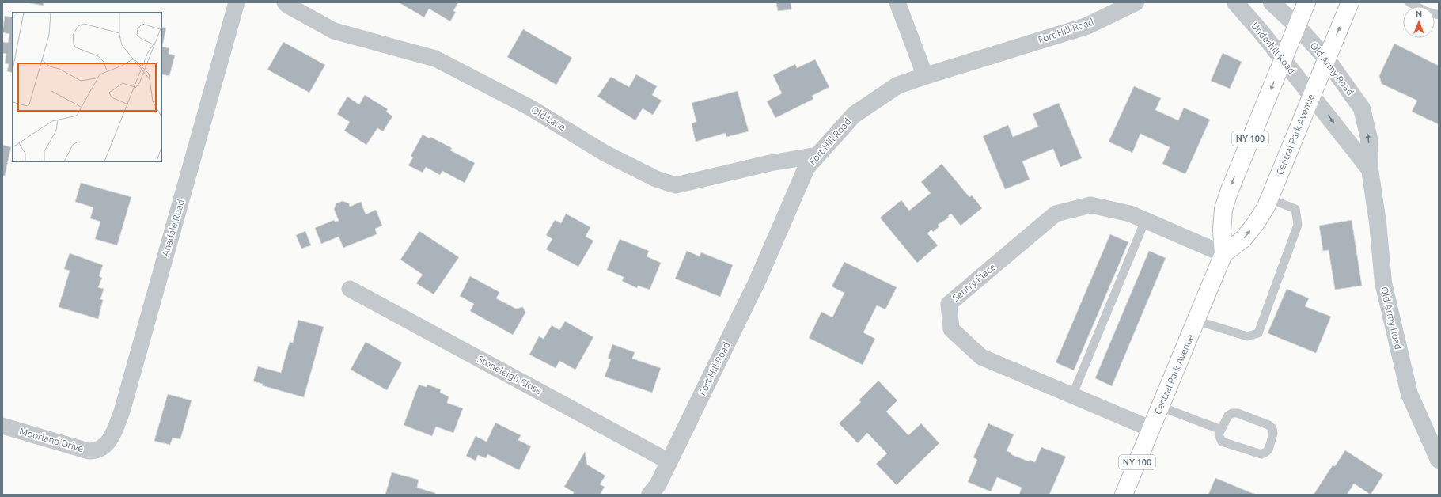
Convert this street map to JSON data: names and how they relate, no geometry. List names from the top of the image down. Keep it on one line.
{"streets":{"main road":["Central Park Avenue","NY 100"],"street":["Fort Hill Road","Underhill Road","Old Army Road","Old Lane","Anadale Road","Sentry Place","Stoneleigh Close","Moorland Drive"]},"crossings":[["Fort Hill Road","Old Lane"],["Fort Hill Road","Stoneleigh Close"],["Underhill Road","Central Park Avenue"],["Old Army Road","Central Park Avenue"],["Central Park Avenue","Sentry Place"],["Anadale Road","Moorland Drive"]],"north":"top"}
